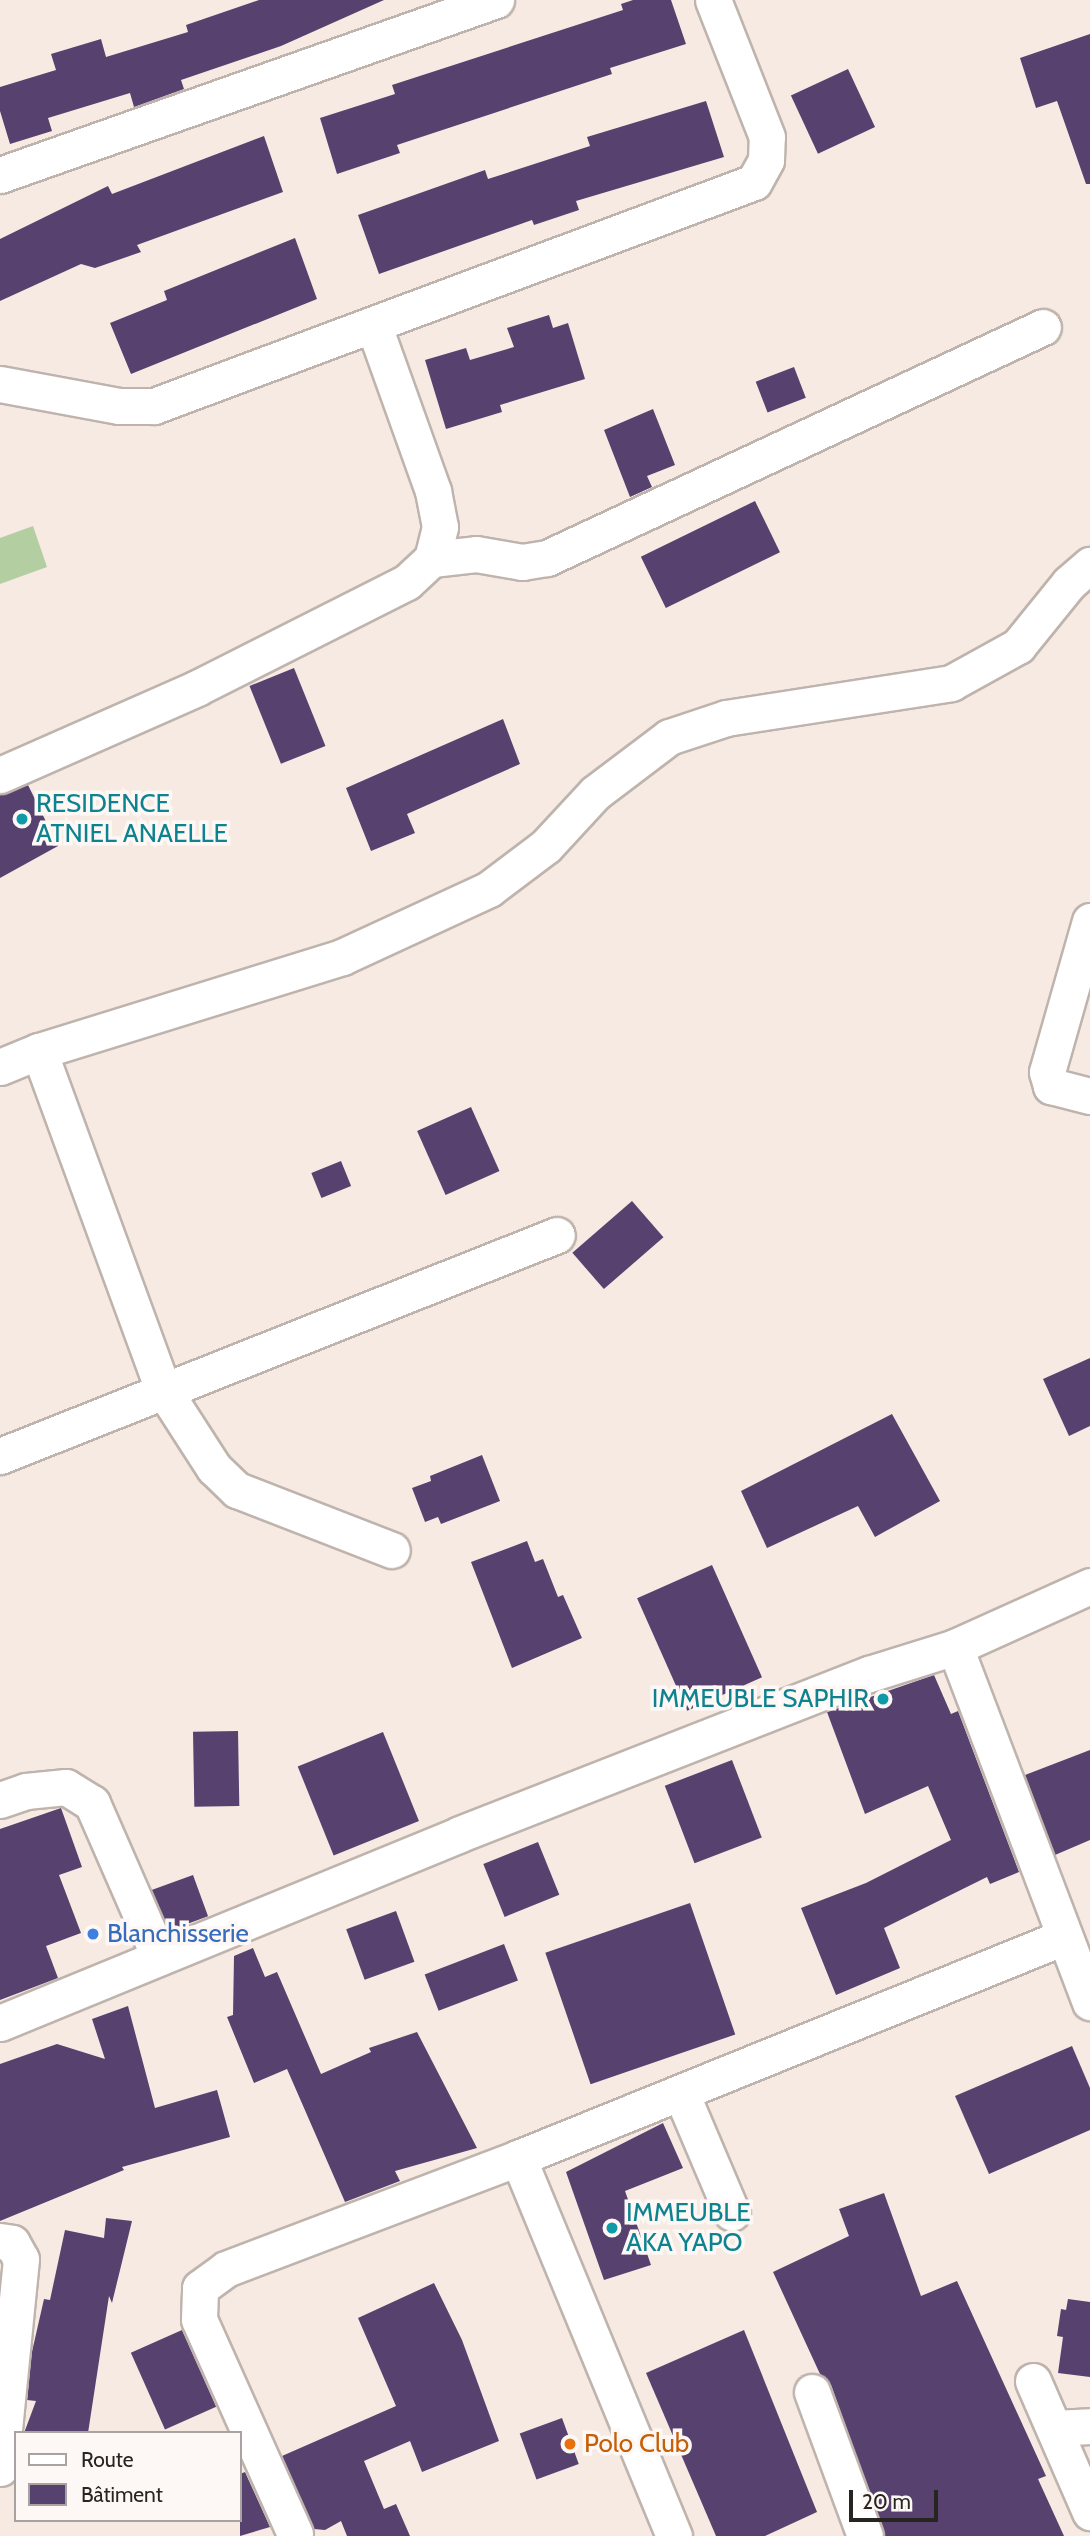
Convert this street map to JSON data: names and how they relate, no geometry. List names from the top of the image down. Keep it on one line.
{"places":["RESIDENCE ATNIEL ANAELLE","IMMEUBLE SAPHIR","Blanchisserie","IMMEUBLE AKA YAPO","Polo Club"],"legend":["Route","Bâtiment"],"scale_bar":"20 m"}
